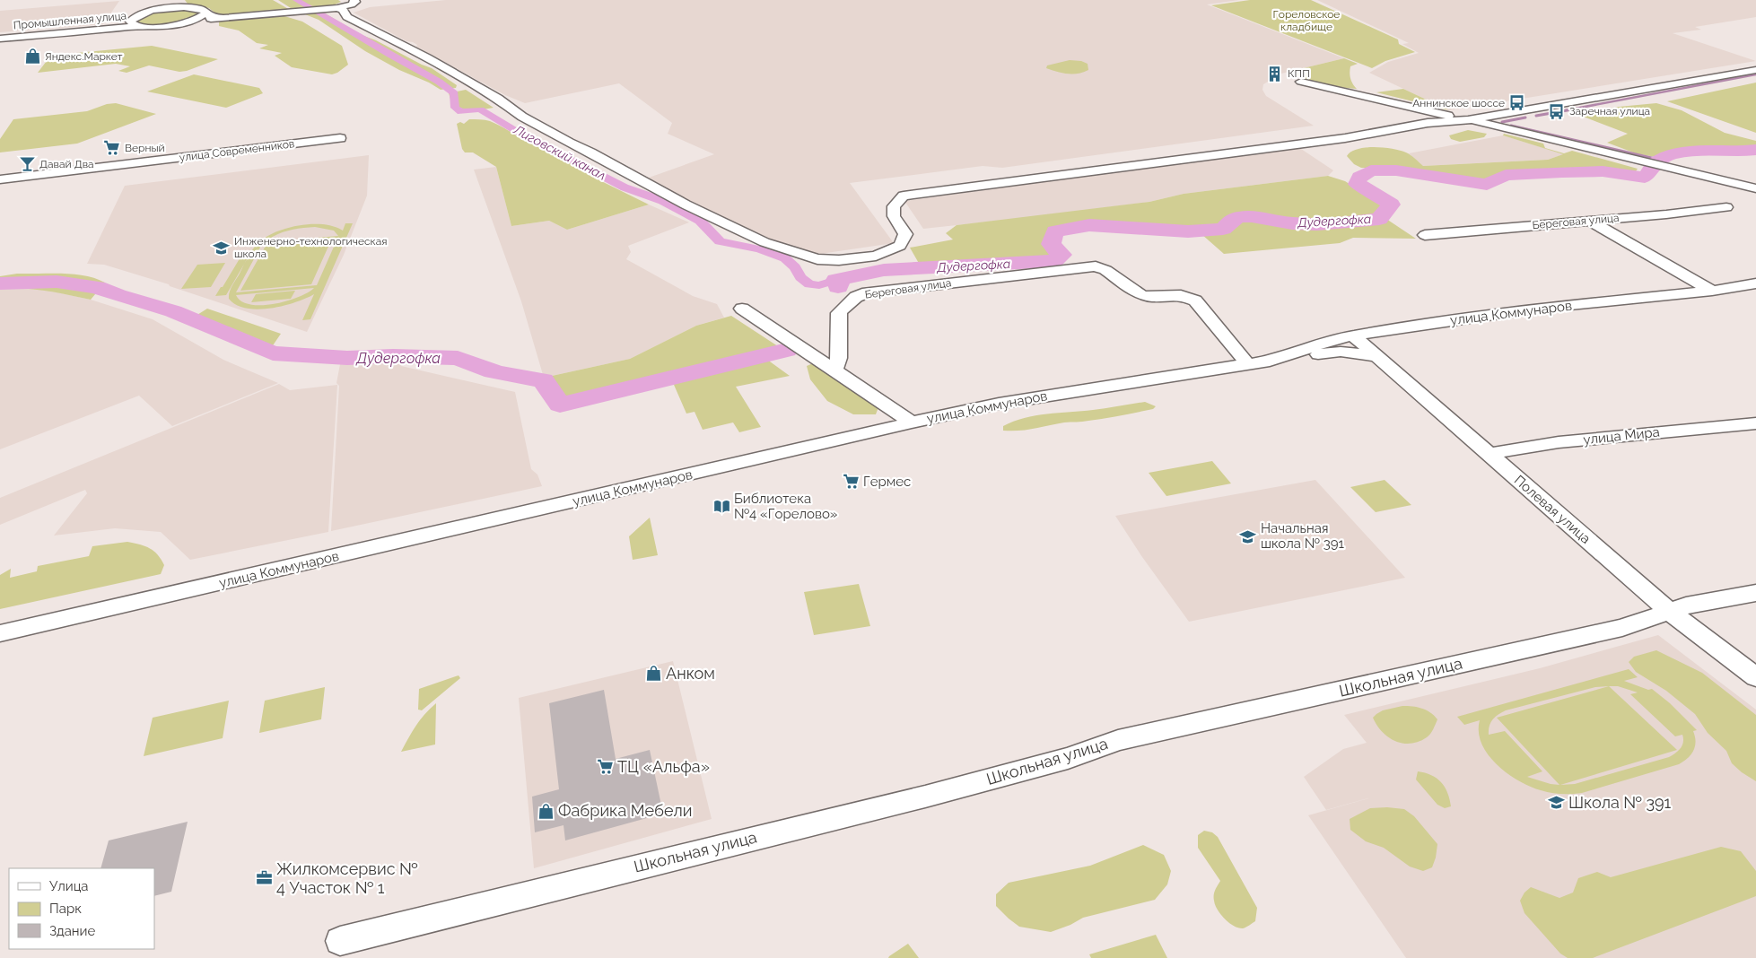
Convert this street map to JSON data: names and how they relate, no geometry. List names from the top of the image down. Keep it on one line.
{"streets":{"street":["Промышленная улица","улица Современников","Береговая улица","улица Коммунаров","улица Мира","Полевая улица","Школьная улица"]},"crossings":[["Береговая улица","улица Коммунаров"],["улица Коммунаров","Полевая улица"],["улица Мира","Полевая улица"],["Полевая улица","Школьная улица"]],"water":["Лиговский канал","Дудергофка"],"parks":["Гореловское кладбище"],"places":{"shop":["Яндекс.Маркет","Анком","Фабрика Мебели"],"building":["КПП"],"bus stop":["Аннинское шоссе","Заречная улица"],"supermarket":["Верный","Гермес","ТЦ «Альфа»"],"bar":["Давай Два"],"school or university":["Инженерно-технологическая школа","Начальная школа № 391","Школа № 391"],"library":["Библиотека №4 «Горелово»"],"office":["Жилкомсервис № 4 Участок № 1"]},"legend":["Улица","Парк","Здание"]}
